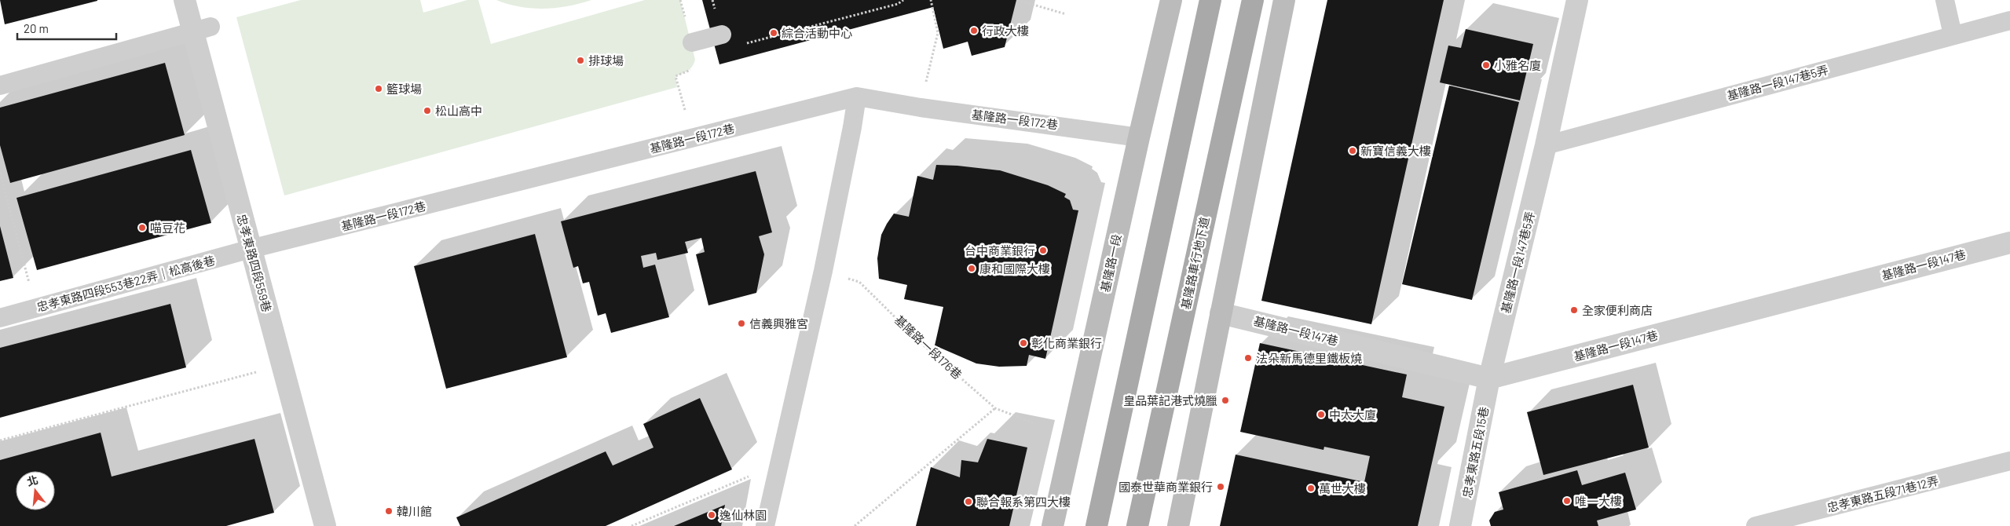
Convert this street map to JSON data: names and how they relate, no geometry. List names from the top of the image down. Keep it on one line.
{"streets":{"main road":["基隆路一段","基隆路車行地下道"],"street":["基隆路一段147巷5弄","忠孝東路四段559巷","基隆路一段147巷","忠孝東路五段15巷"],"lane":["基隆路一段172巷","忠孝東路四段553巷22弄｜松高後巷","忠孝東路五段71巷12弄"],"path":["基隆路一段176巷"]},"crossings":[["基隆路一段147巷5弄","基隆路一段147巷"],["基隆路一段147巷5弄","忠孝東路五段15巷"],["基隆路一段172巷","忠孝東路四段559巷"],["基隆路一段172巷","基隆路一段"],["基隆路一段172巷","忠孝東路四段553巷22弄｜松高後巷"],["忠孝東路四段559巷","忠孝東路四段553巷22弄｜松高後巷"],["基隆路一段147巷","忠孝東路五段15巷"]],"places":["行政大樓","綜合活動中心","排球場","小雅名廈","籃球場","松山高中","新寶信義大樓","喵豆花","台中商業銀行","康和國際大樓","全家便利商店","信義興雅宮","彰化商業銀行","法朵新馬德里鐵板燒","皇品葉記港式燒臘","中太大廈","國泰世華商業銀行","萬世大樓","唯一大樓","聯合報系第四大樓","韓川館","逸仙林園"],"scale_bar":"20 m","north":"top"}
